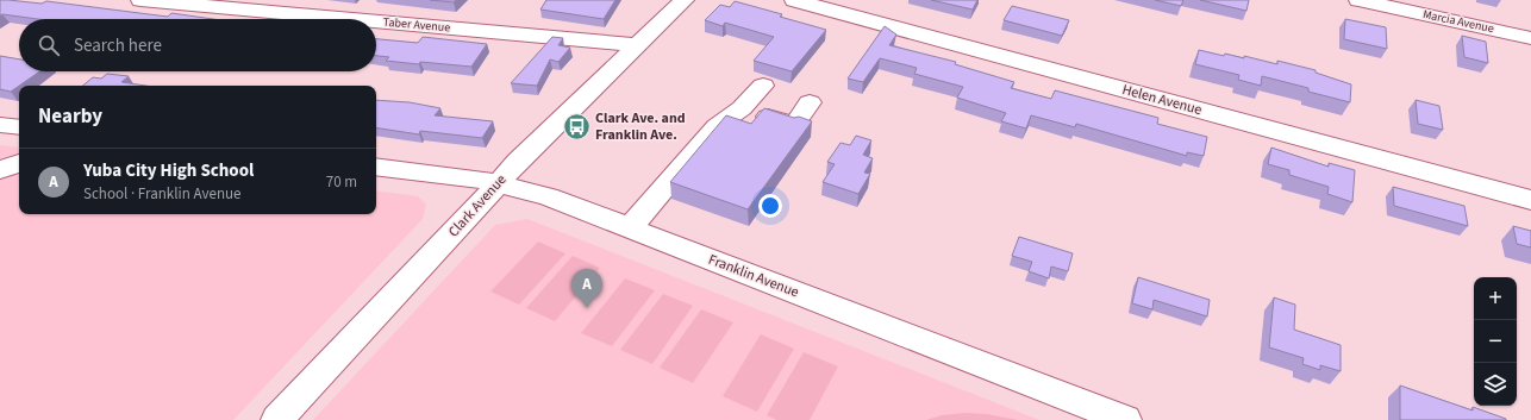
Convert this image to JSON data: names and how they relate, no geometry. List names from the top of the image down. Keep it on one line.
{"streets":{"street":["Marcia Avenue","Taber Avenue","Helen Avenue","Clark Avenue","Franklin Avenue"]},"crossings":[["Taber Avenue","Clark Avenue"],["Clark Avenue","Franklin Avenue"]],"places":{"bus stop":["Clark Ave. and Franklin Ave."]},"page":{"search":"Search here","heading":"Nearby","list":[{"mark":"A","name":"Yuba City High School","note":"School · Franklin Avenue","value":"70 m"}],"pins":"A","map_buttons":["+","−"]}}
